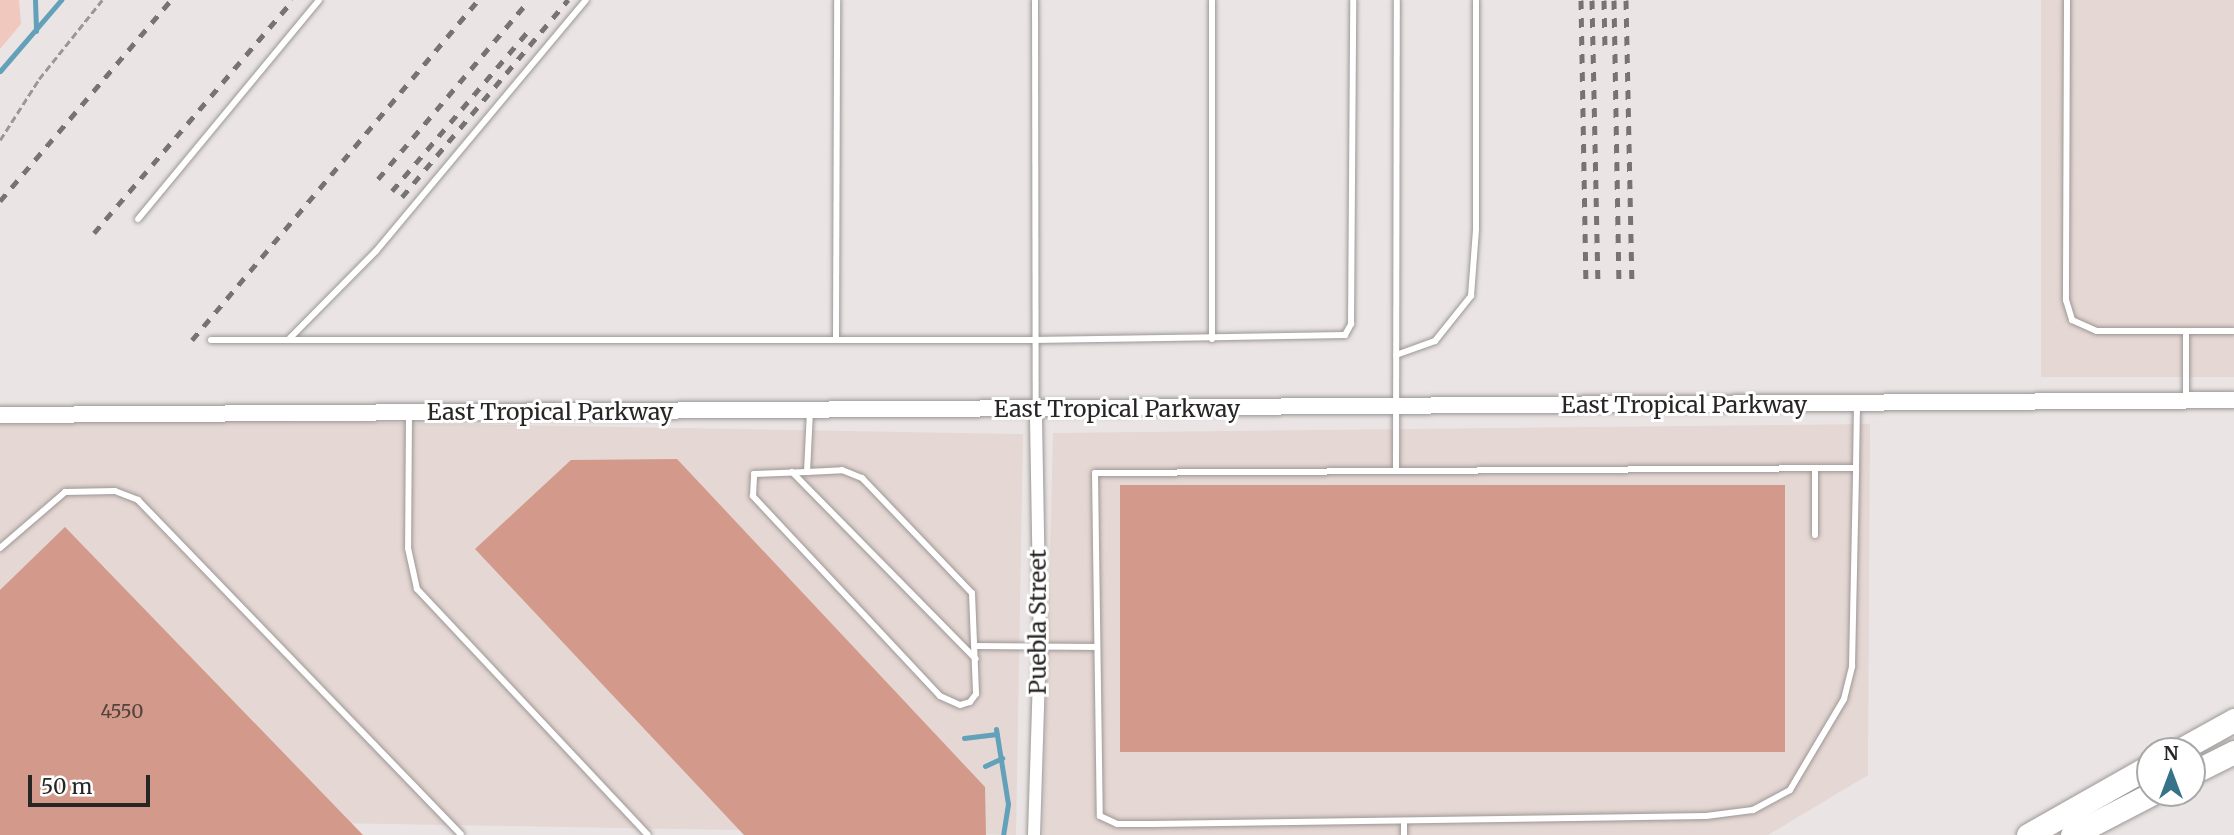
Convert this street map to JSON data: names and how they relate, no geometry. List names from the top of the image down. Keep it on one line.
{"streets":{"street":["East Tropical Parkway","Puebla Street"]},"crossings":[["East Tropical Parkway","Puebla Street"]],"house_numbers":["4550"],"scale_bar":"50 m","north":"top"}
